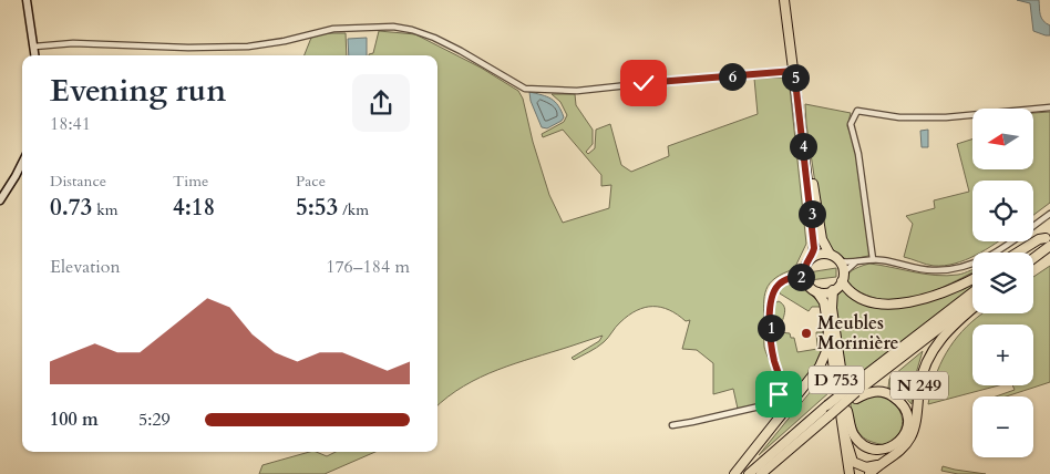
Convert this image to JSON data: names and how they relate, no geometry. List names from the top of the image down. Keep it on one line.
{"streets":{"main road":["D 753","N 249"]},"crossings":[["D 753","N 249"]],"places":["Meubles Morinière"],"north":"left","page":{"heading":["Evening run","18:41"],"pins":["6","5","4","3","2","1"],"map_buttons":["+","−"],"stats":[["Distance","0.73 km"],["Time","4:18"],["Pace","5:53 /km"]],"chart":["Elevation","176–184 m"],"list":[{"name":"100 m","note":"5:29"}]}}
